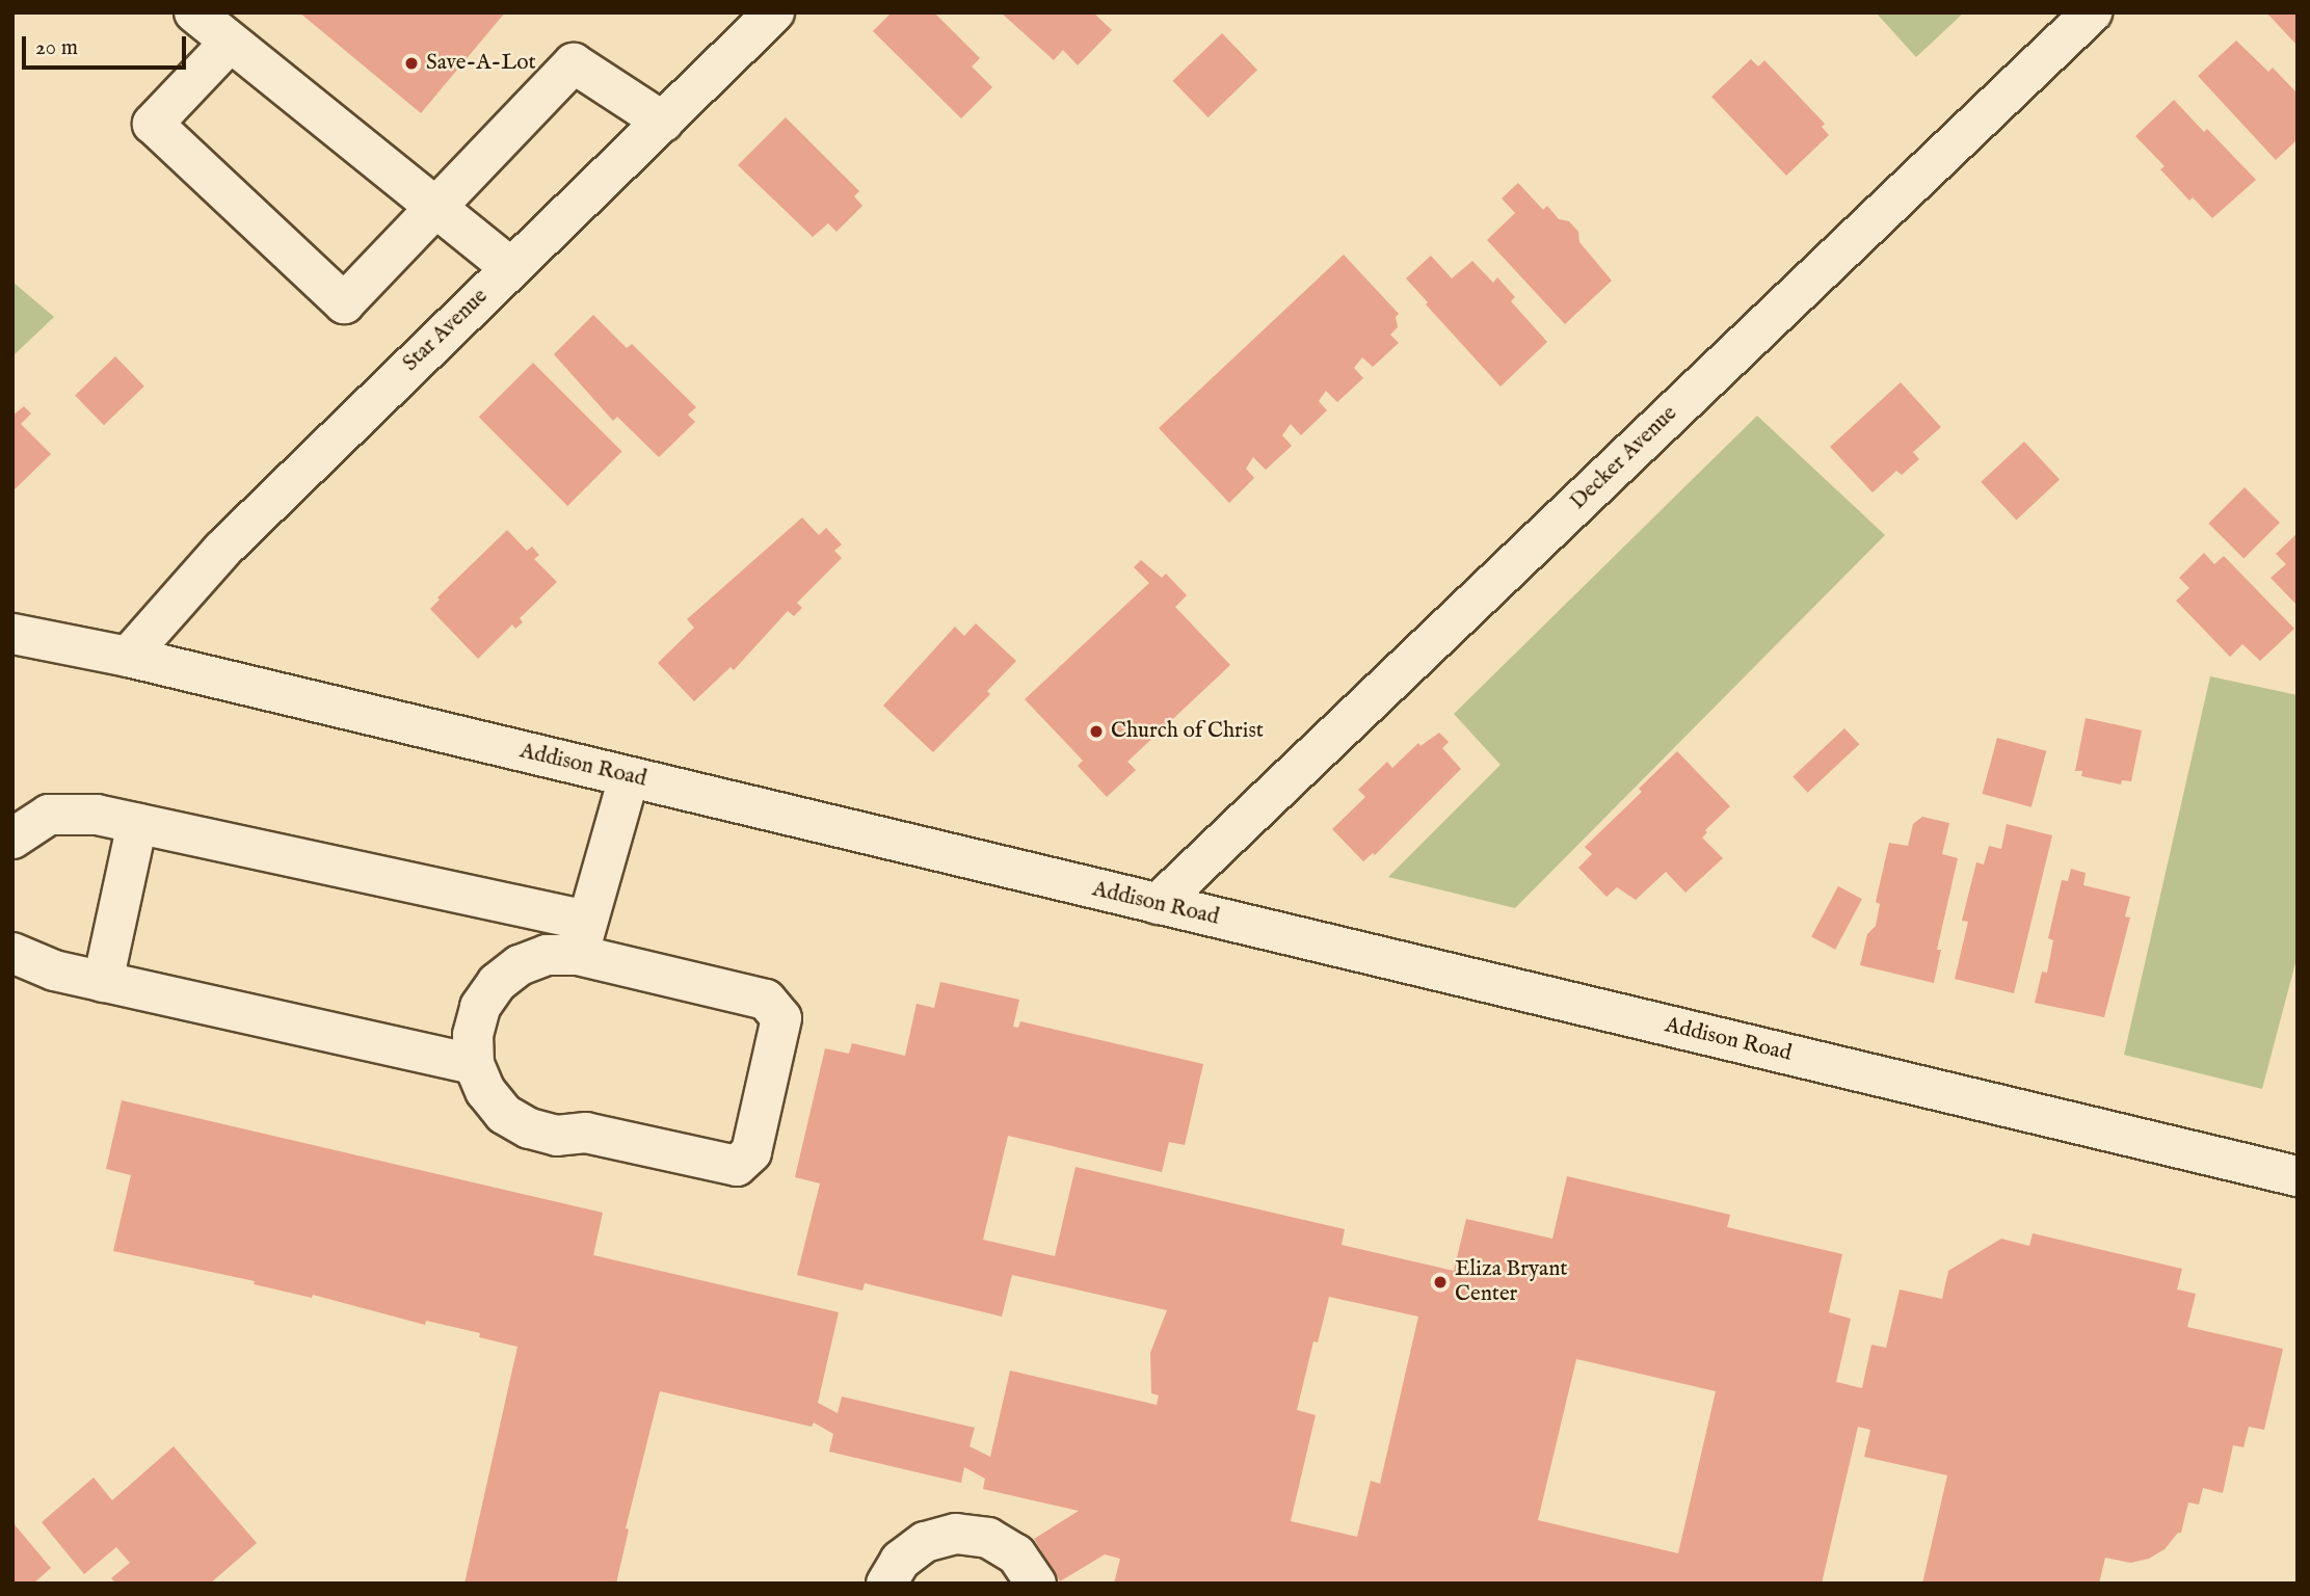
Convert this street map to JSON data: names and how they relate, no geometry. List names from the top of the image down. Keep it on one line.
{"streets":{"street":["Star Avenue","Decker Avenue","Addison Road"]},"crossings":[["Star Avenue","Addison Road"],["Decker Avenue","Addison Road"]],"places":["Save-A-Lot","Church of Christ","Eliza Bryant Center"],"scale_bar":"20 m"}
